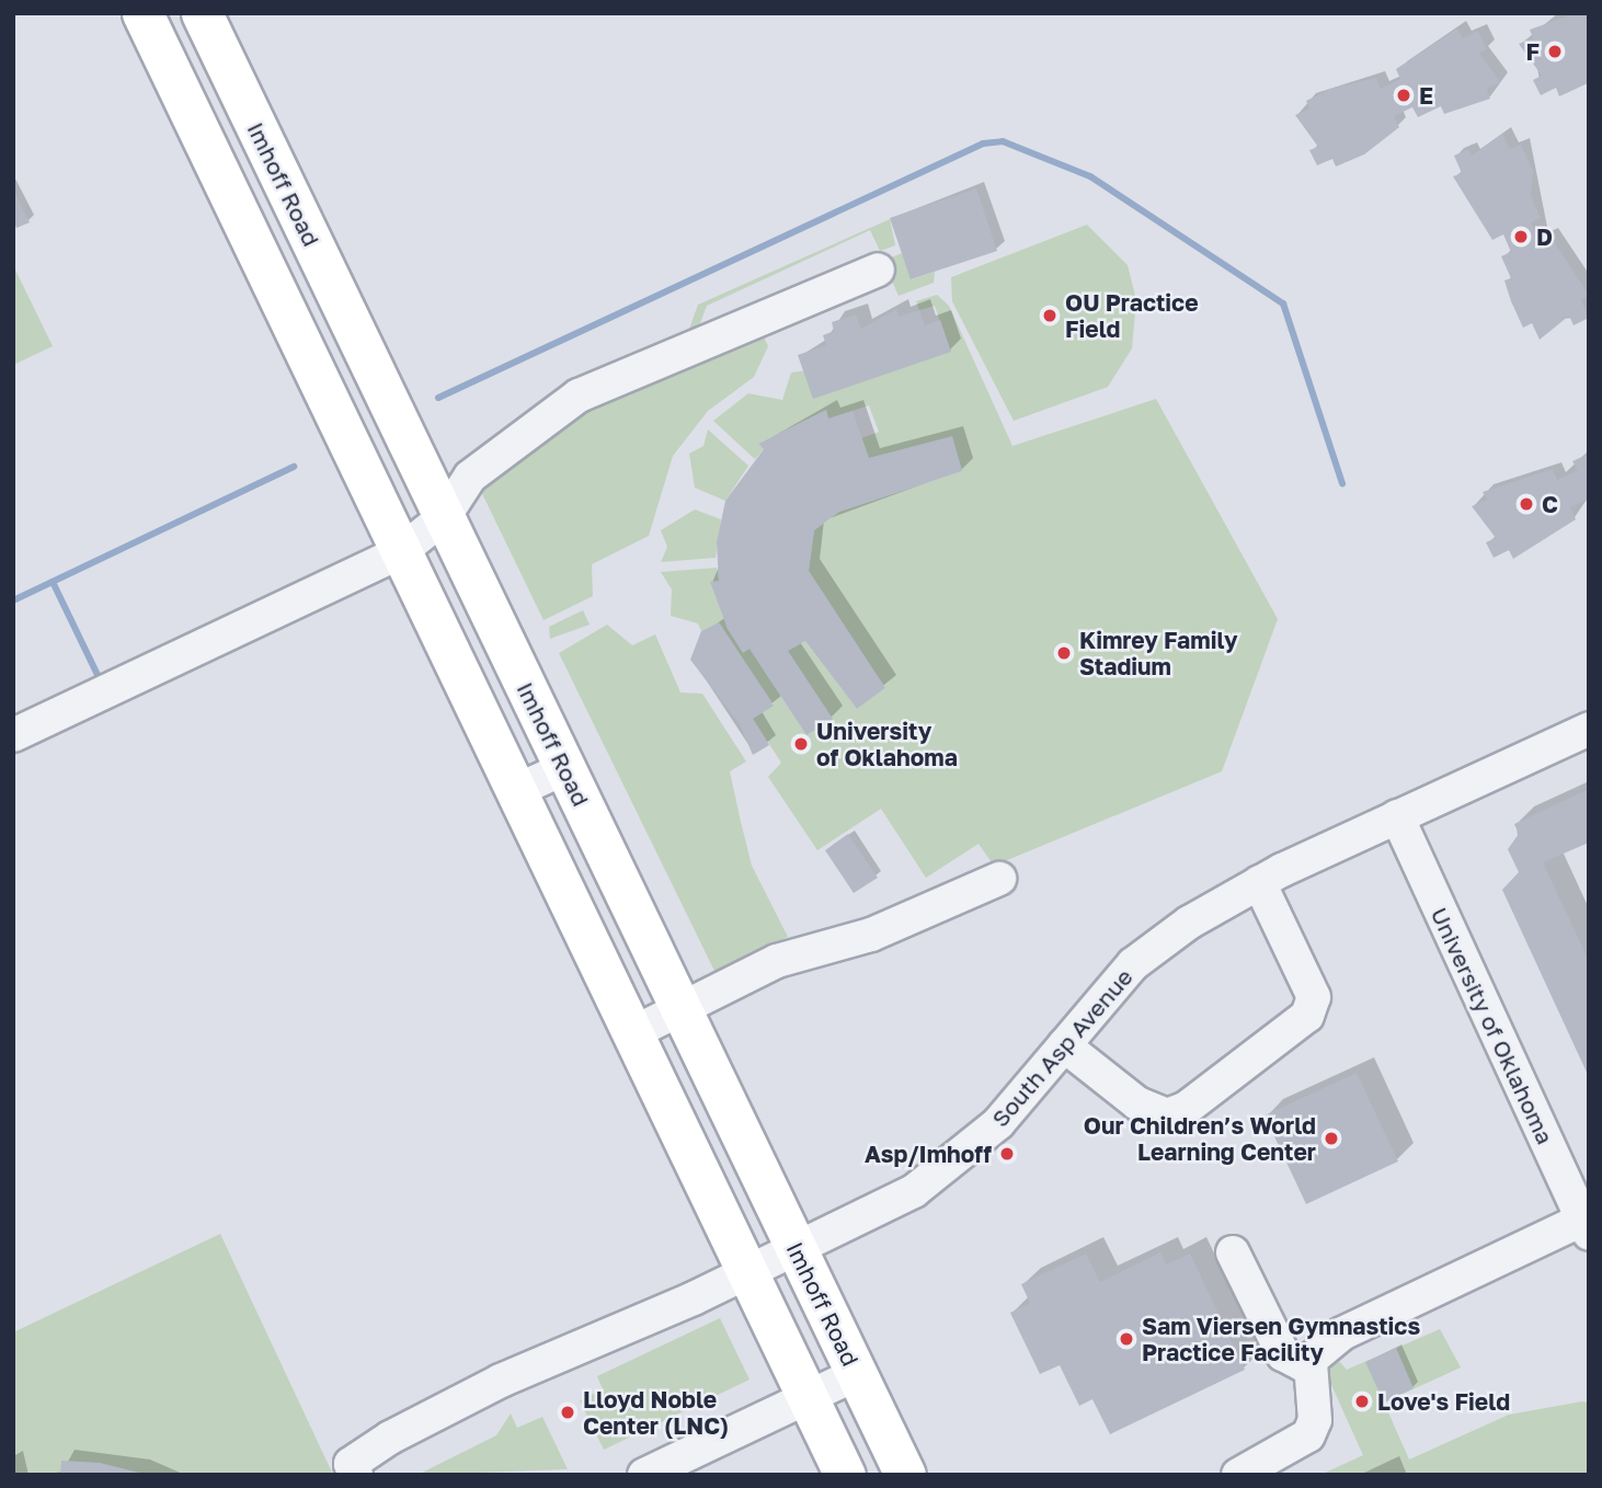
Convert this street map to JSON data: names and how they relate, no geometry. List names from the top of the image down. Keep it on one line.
{"streets":{"main road":["Imhoff Road"],"street":["University of Oklahoma","South Asp Avenue"]},"crossings":[["Imhoff Road","South Asp Avenue"],["University of Oklahoma","South Asp Avenue"]],"places":["F","E","D","OU Practice Field","C","Kimrey Family Stadium","University of Oklahoma","Our Children’s World Learning Center","Asp/Imhoff","Sam Viersen Gymnastics Practice Facility","Love's Field","Lloyd Noble Center (LNC)"]}
